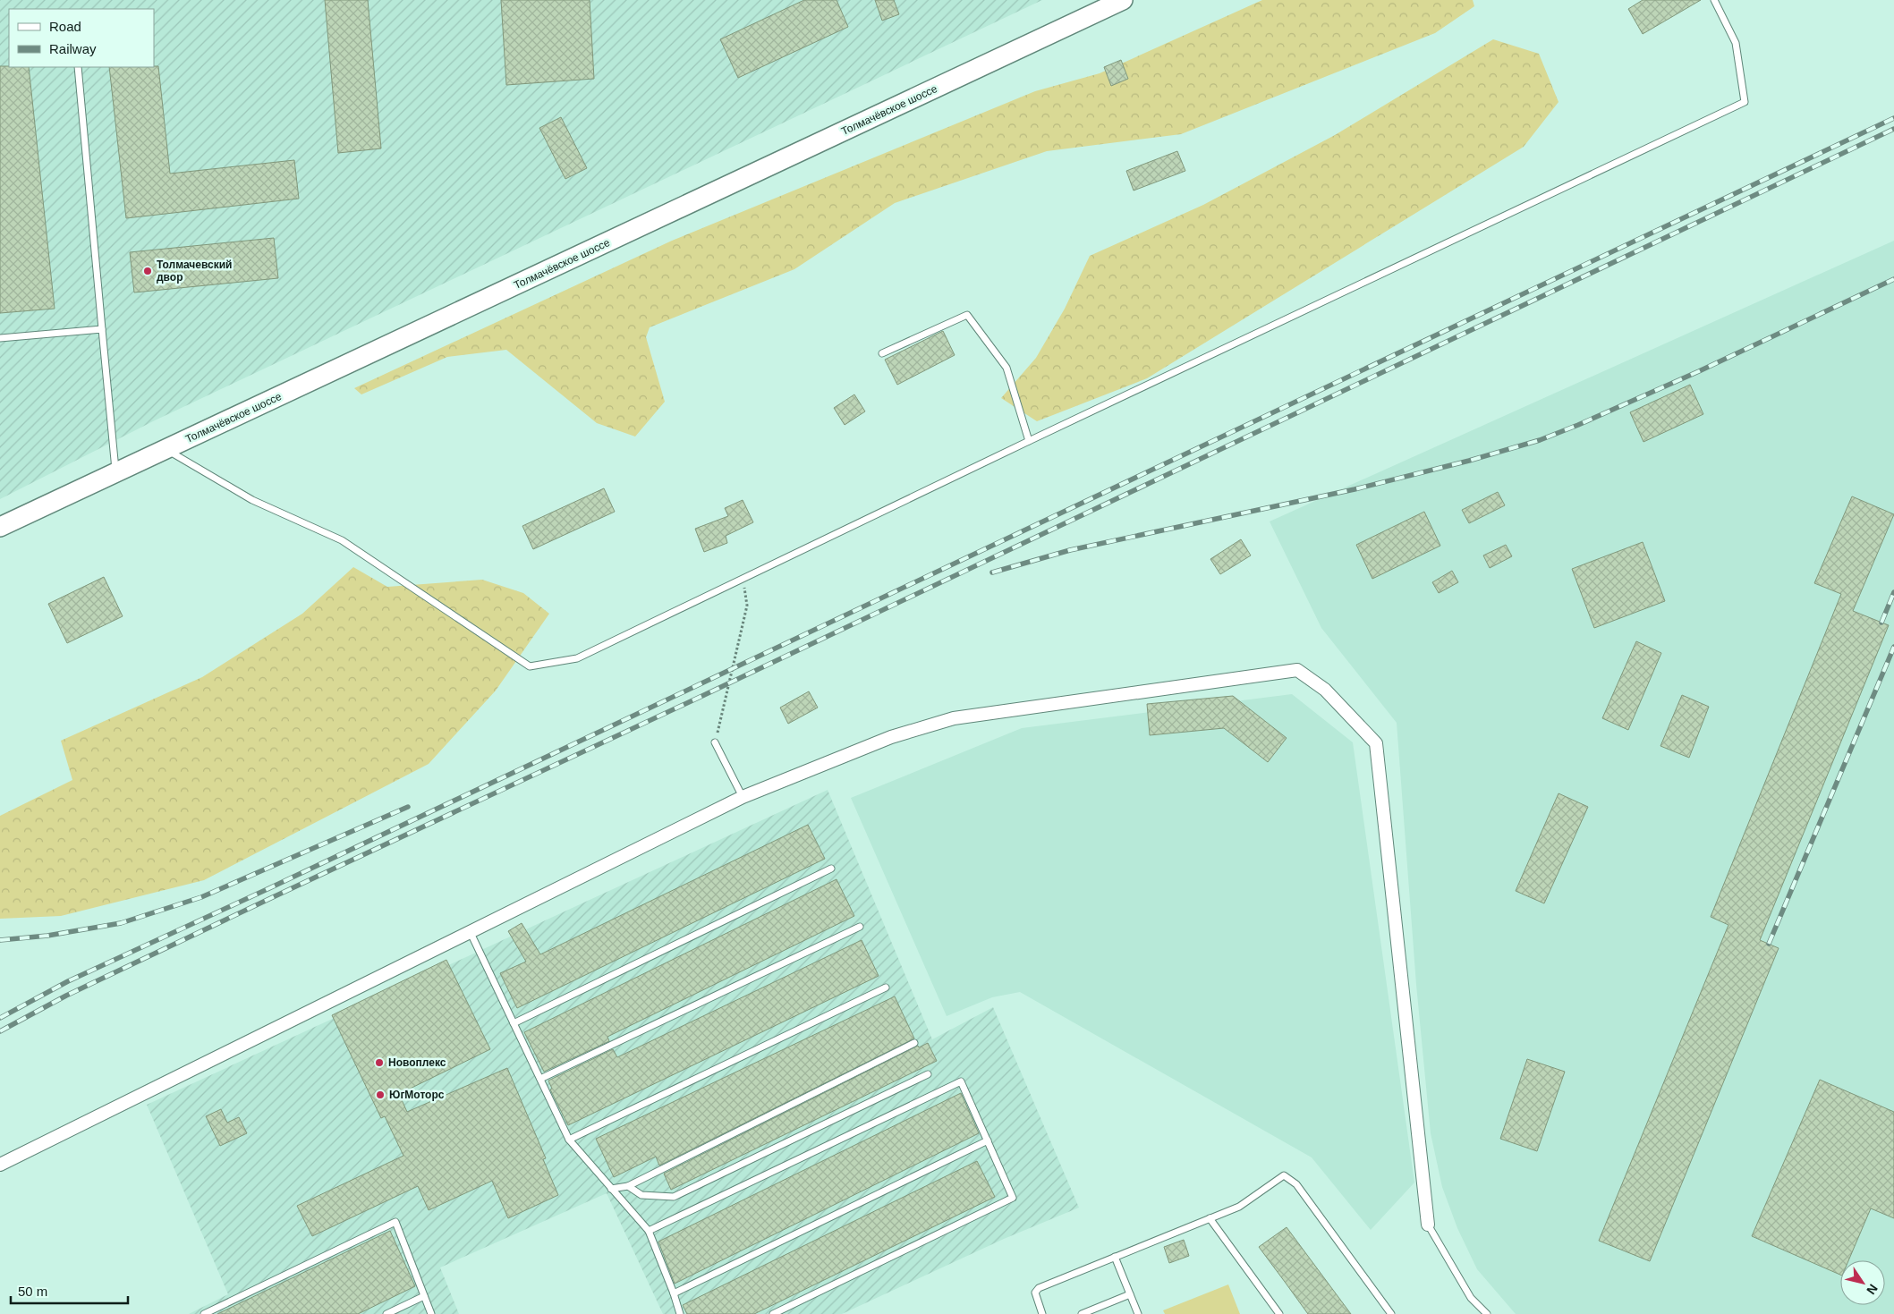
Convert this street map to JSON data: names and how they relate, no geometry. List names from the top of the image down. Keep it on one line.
{"streets":{"main road":["Толмачёвское шоссе"]},"places":["Толмачевский двор","Новоплекс","ЮгМоторс"],"legend":["Road","Railway"],"scale_bar":"50 m","north":"bottom right"}
